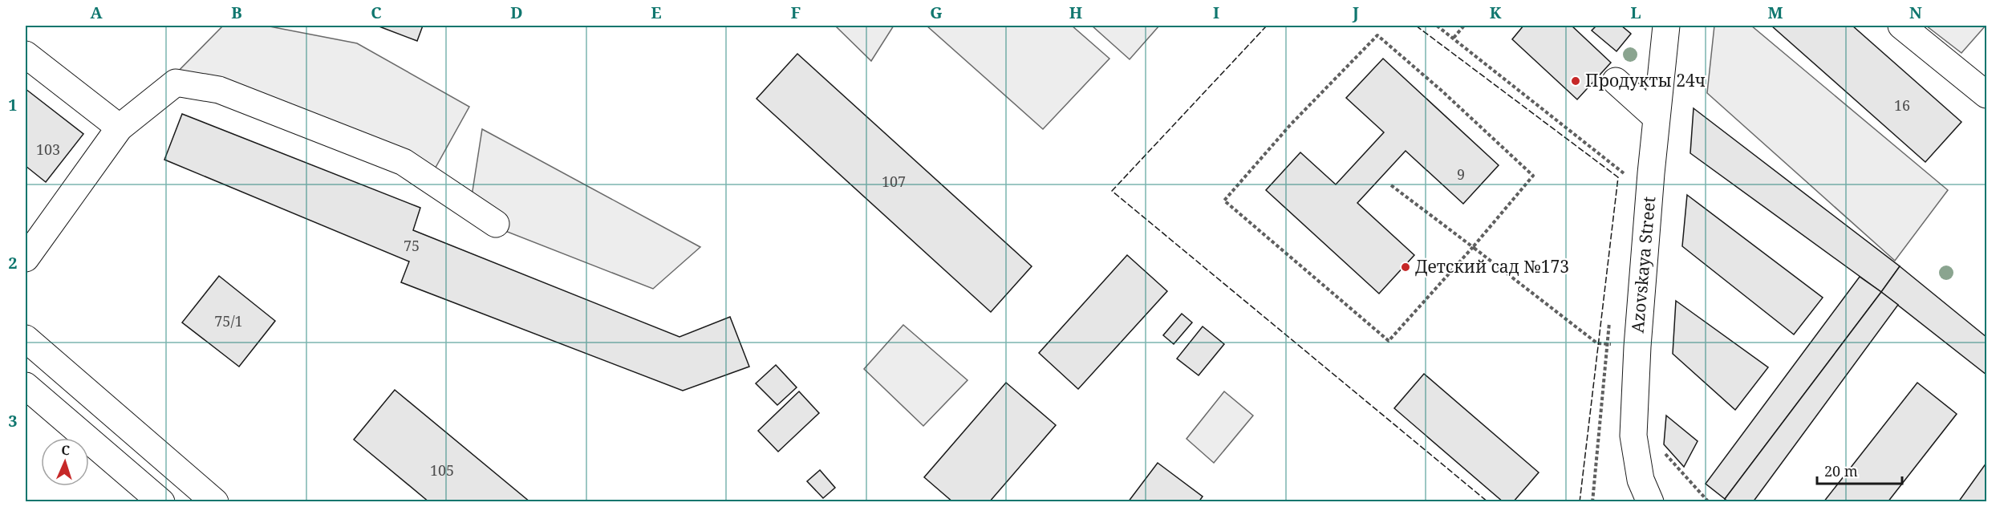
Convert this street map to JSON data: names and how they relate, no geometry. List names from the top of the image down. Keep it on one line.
{"streets":{"street":["Azovskaya Street"]},"places":["Продукты 24ч","Детский cад №173"],"house_numbers":["16","103","9","107","75","75/1","105"],"scale_bar":"20 m","north":"top","grid":{"columns":["A","B","C","D","E","F","G","H","I","J","K","L","M","N"],"rows":["1","2","3"]}}
